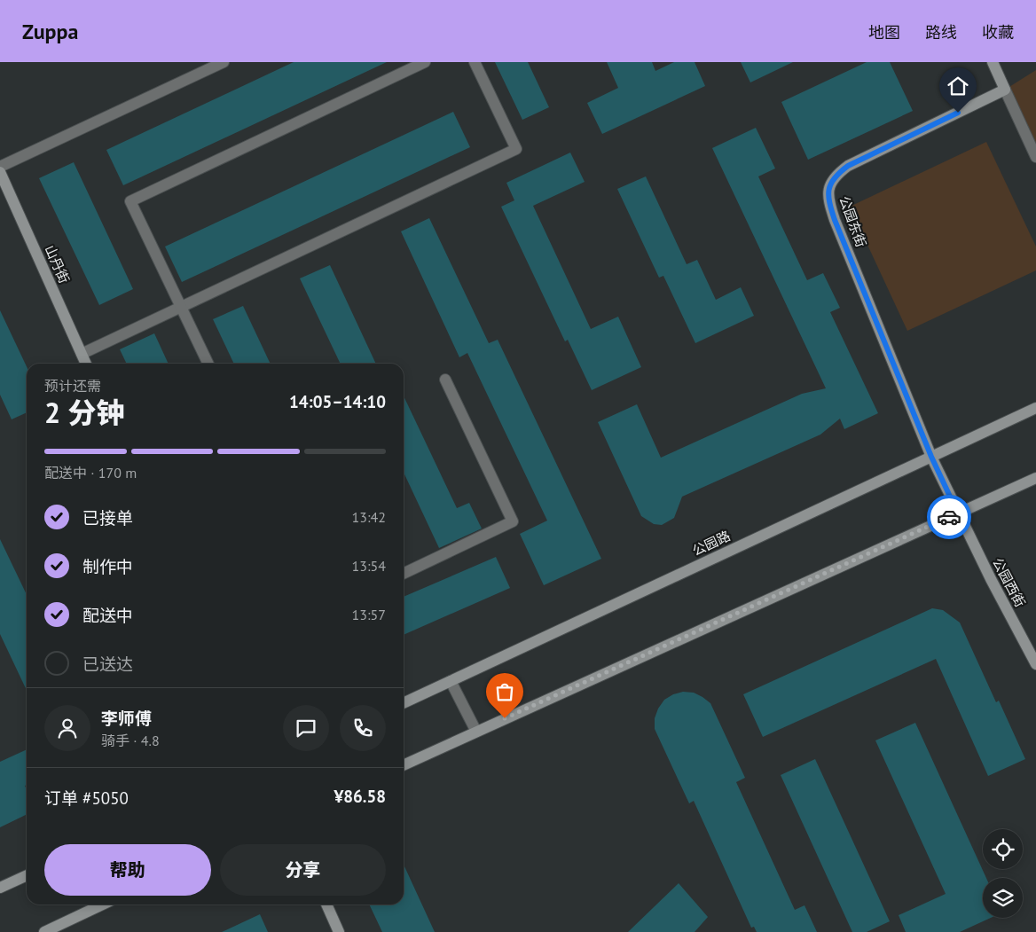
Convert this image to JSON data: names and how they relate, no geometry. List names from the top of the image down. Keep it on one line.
{"streets":{"street":["公园东街","山丹街","公园路","公园西街"]},"crossings":[["公园东街","公园路"],["公园东街","公园西街"]],"page":{"header":"Zuppa","nav":["地图","路线","收藏"],"heading":["2 分钟","预计还需","14:05–14:10"],"panel":["李师傅","骑手 · 4.8","订单 #5050","¥86.58"],"bar":"配送中 · 170 m","list":[["已接单","13:42"],["制作中","13:54"],["配送中","13:57"],"已送达"],"buttons":["帮助","分享"]}}
